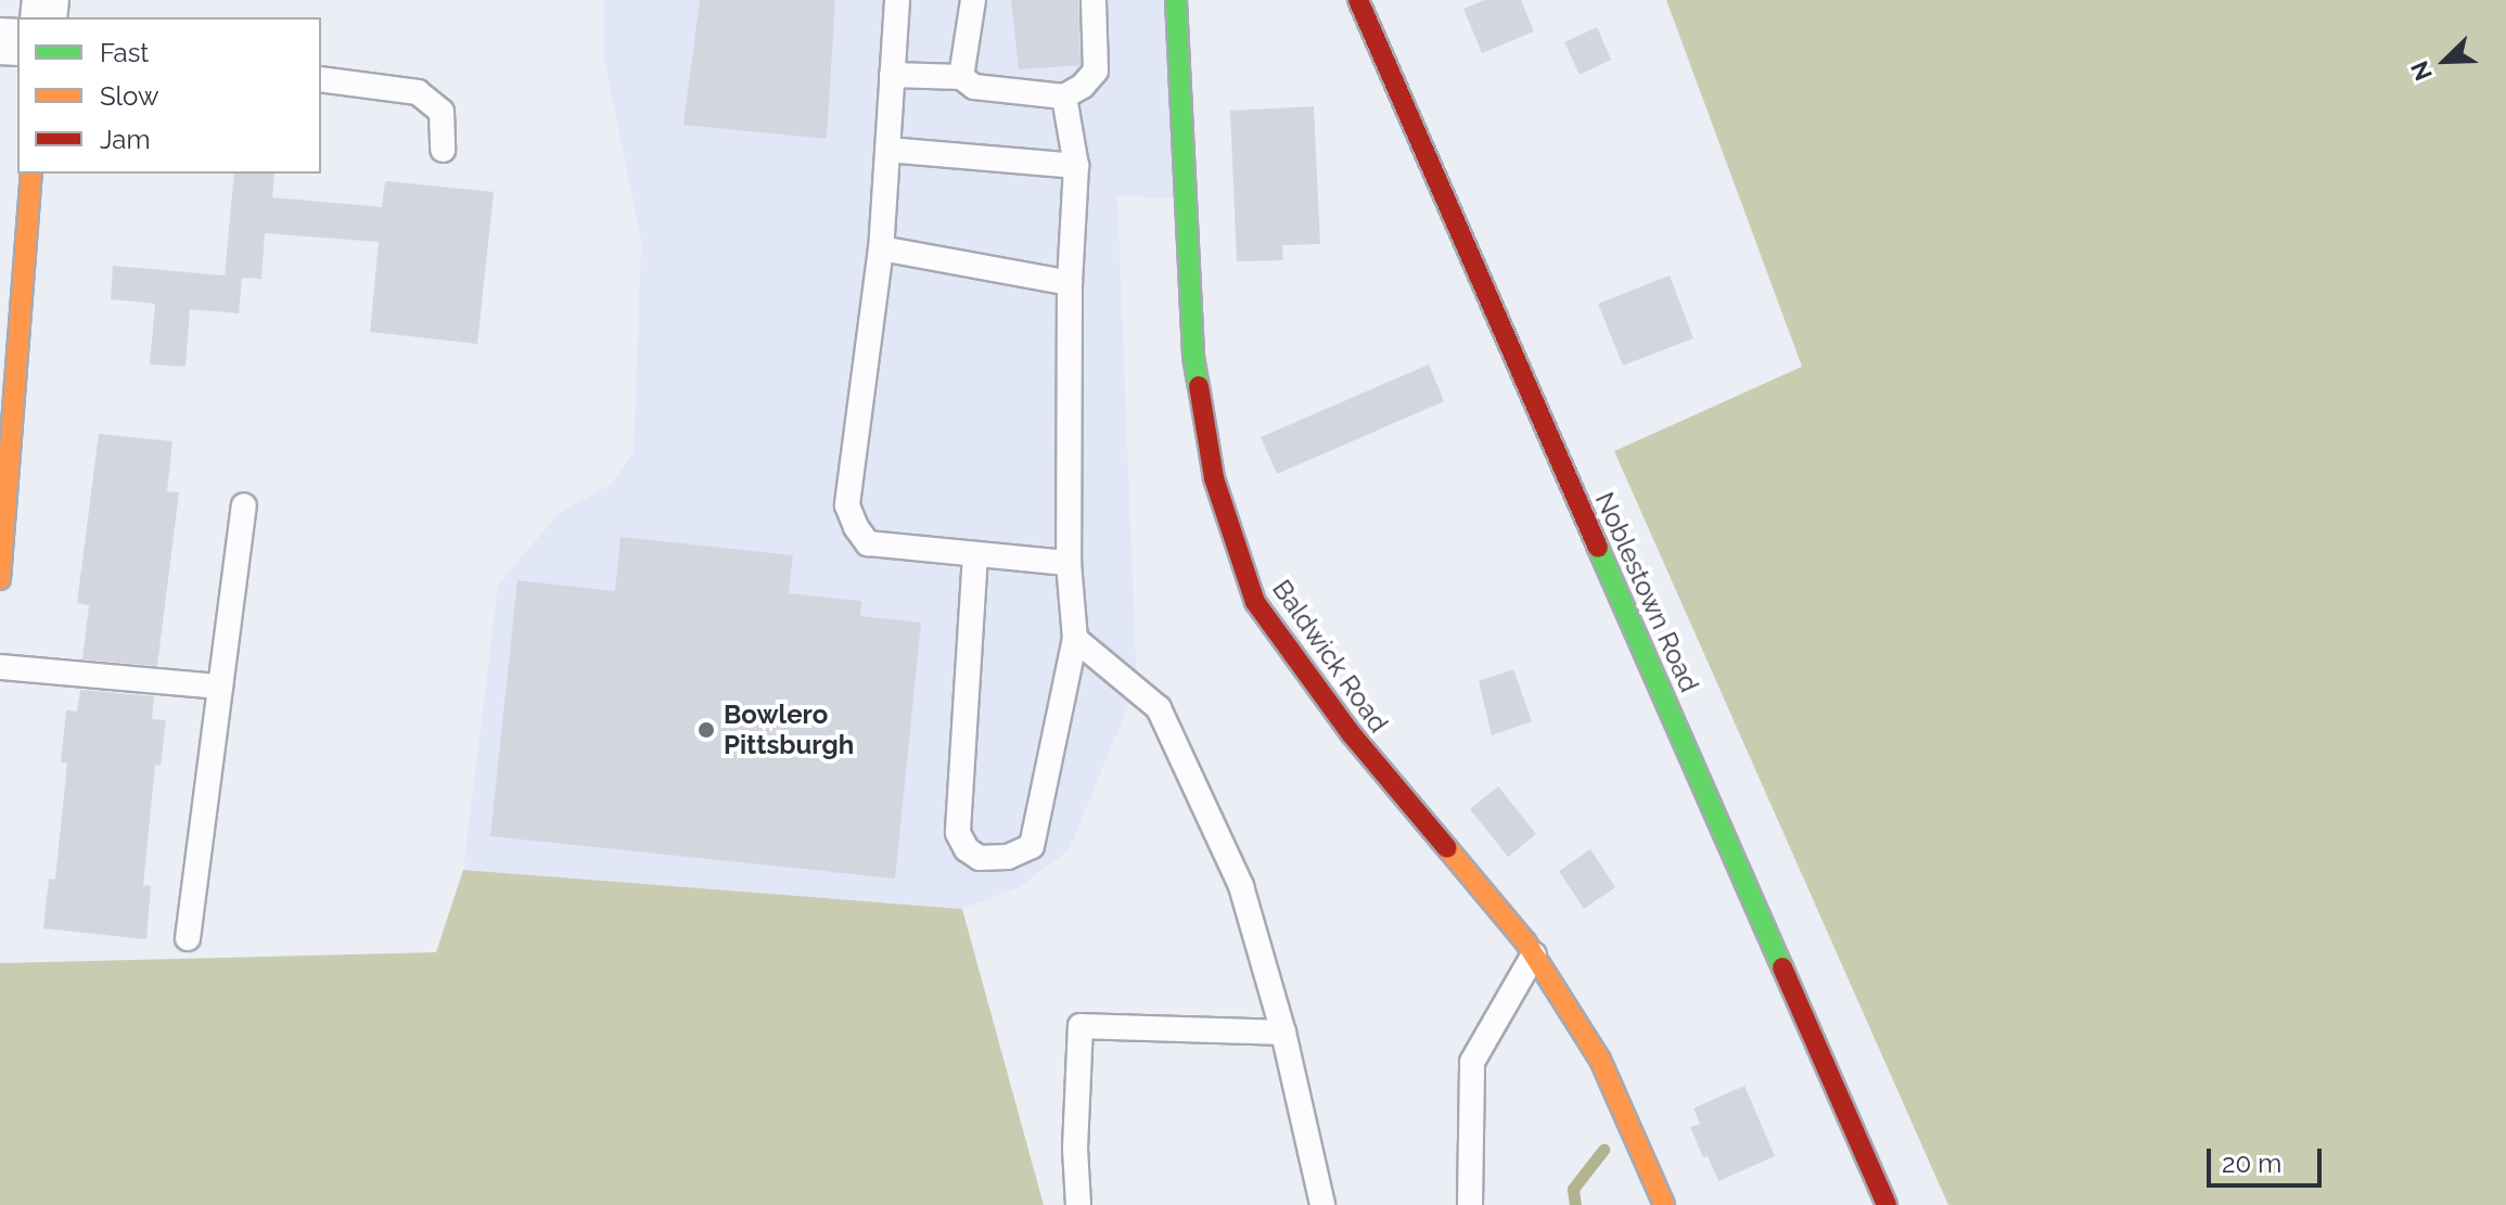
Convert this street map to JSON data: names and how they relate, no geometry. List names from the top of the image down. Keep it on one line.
{"streets":{"main road":["Noblestown Road","Baldwick Road"]},"places":["Bowlero Pittsburgh"],"legend":["Fast","Slow","Jam"],"scale_bar":"20 m","north":"bottom left"}
